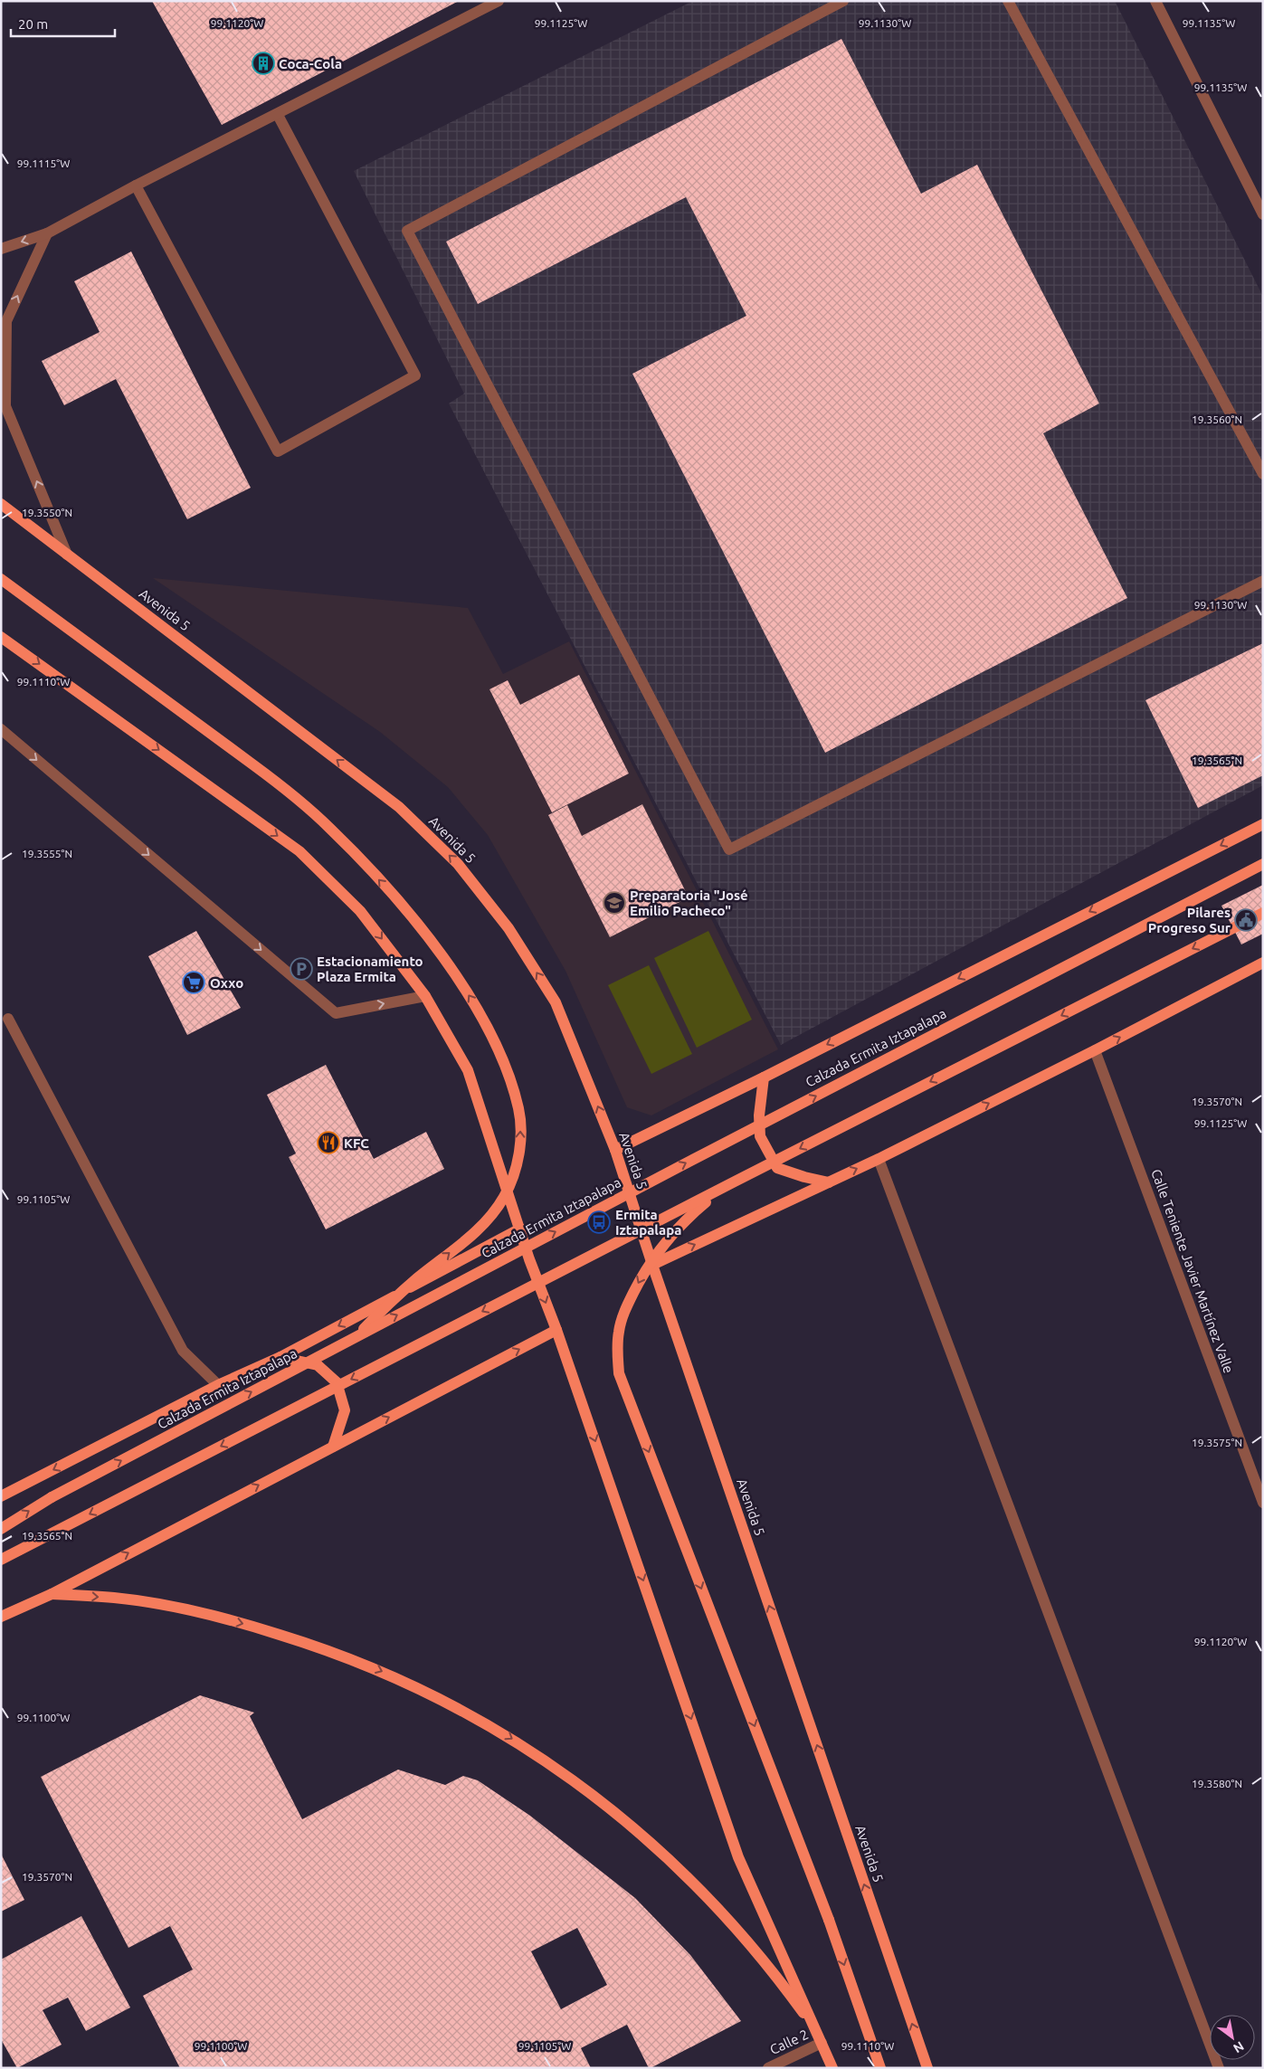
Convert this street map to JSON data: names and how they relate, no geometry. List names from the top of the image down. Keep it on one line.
{"streets":{"main road":["Avenida 5","Calzada Ermita Iztapalapa"],"street":["Calle Teniente Javier Martínez Valle","Calle 2"]},"crossings":[["Avenida 5","Calzada Ermita Iztapalapa"]],"one_way":["Avenida 5"],"places":{"building":["Coca-Cola"],"school or university":["Preparatoria \"José Emilio Pacheco\""],"public building":["Pilares Progreso Sur"],"parking":["Estacionamiento Plaza Ermita"],"supermarket":["Oxxo"],"restaurant":["KFC"],"bus stop":["Ermita Iztapalapa"]},"scale_bar":"20 m","north":"bottom right","coordinates":["99.1135°W","99.1120°W","99.1125°W","99.1130°W","99.1115°W","19.3560°N","19.3550°N","99.1110°W","19.3565°N","19.3555°N","19.3570°N","99.1105°W","19.3575°N","99.1100°W","19.3580°N"]}
